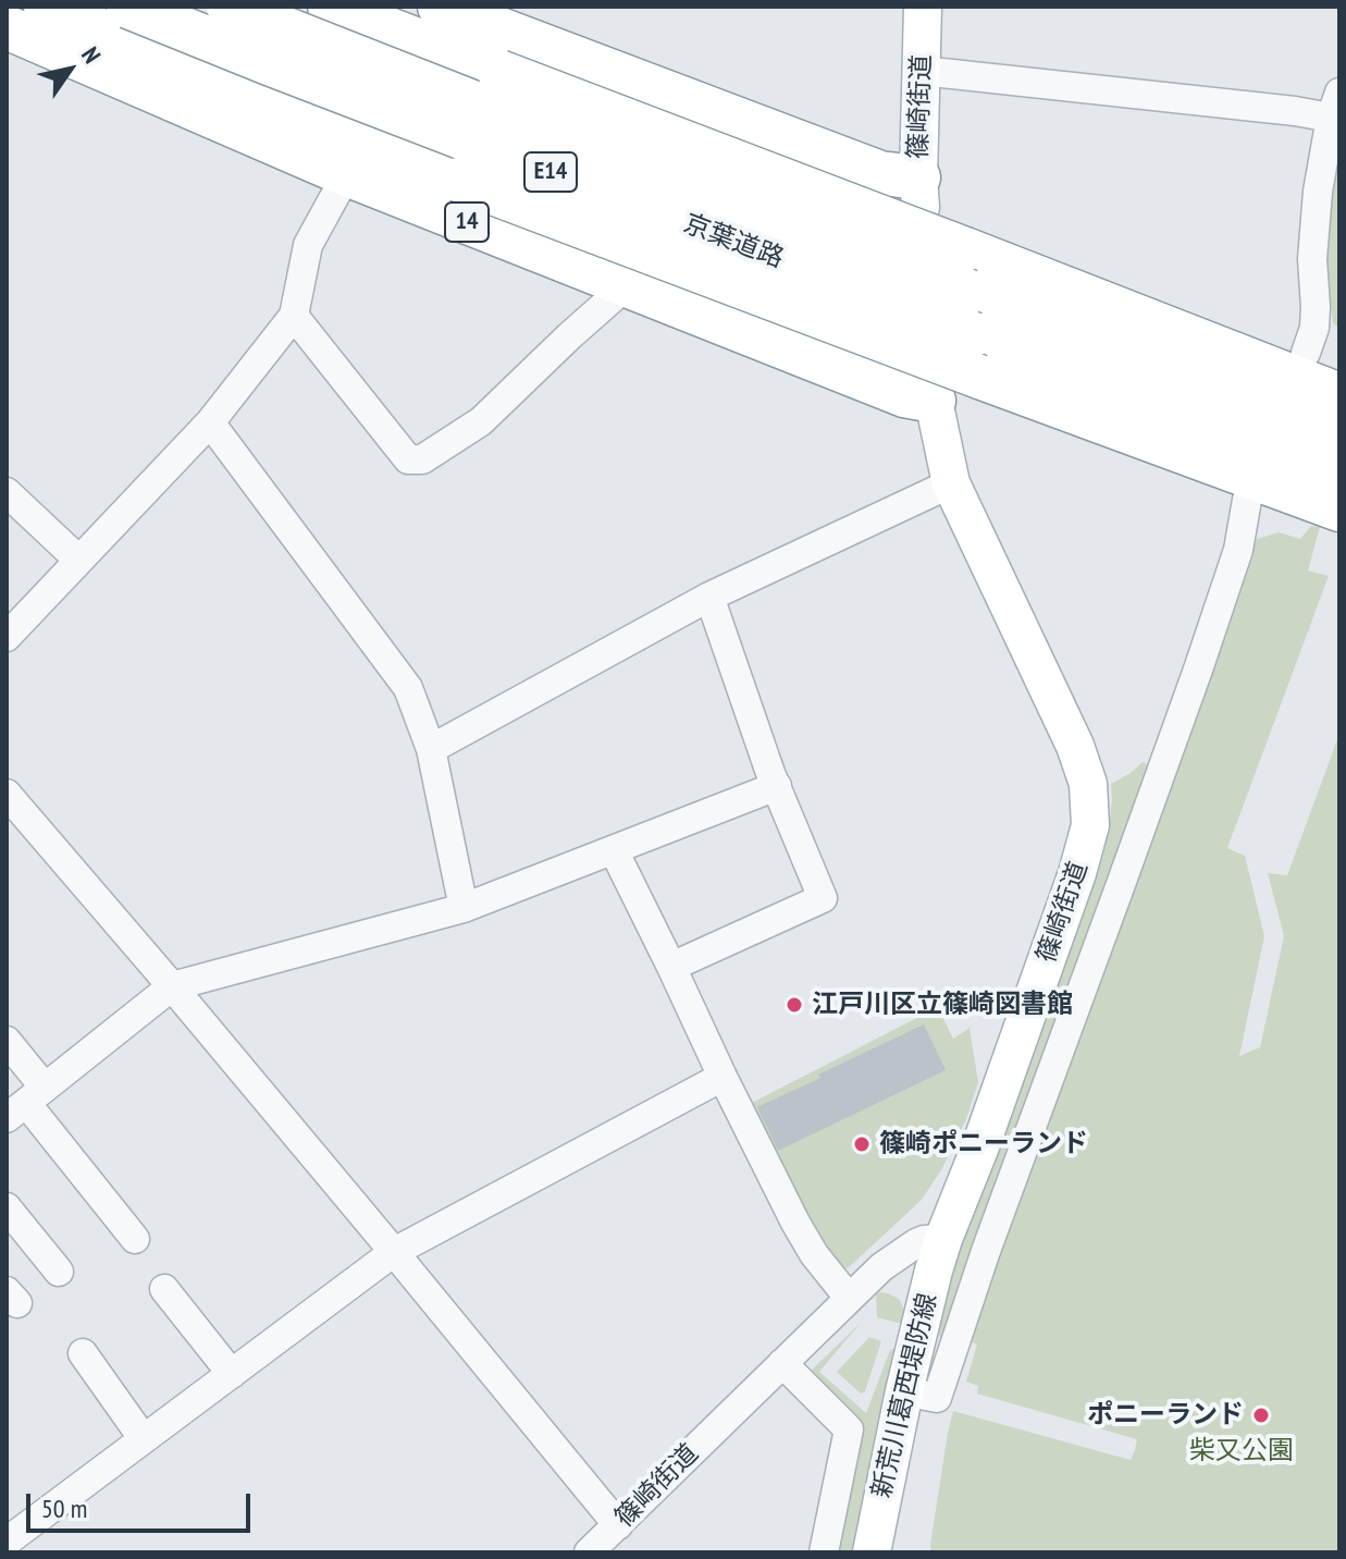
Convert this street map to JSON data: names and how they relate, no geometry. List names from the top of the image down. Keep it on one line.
{"streets":{"highway":["E14","14","京葉道路"],"main road":["篠崎街道","新荒川葛西堤防線"]},"crossings":[["篠崎街道","14"],["篠崎街道","新荒川葛西堤防線"],["E14","京葉道路"]],"parks":["柴又公園"],"places":["江戸川区立篠崎図書館","篠崎ポニーランド","ポニーランド"],"scale_bar":"50 m","north":"top right"}
